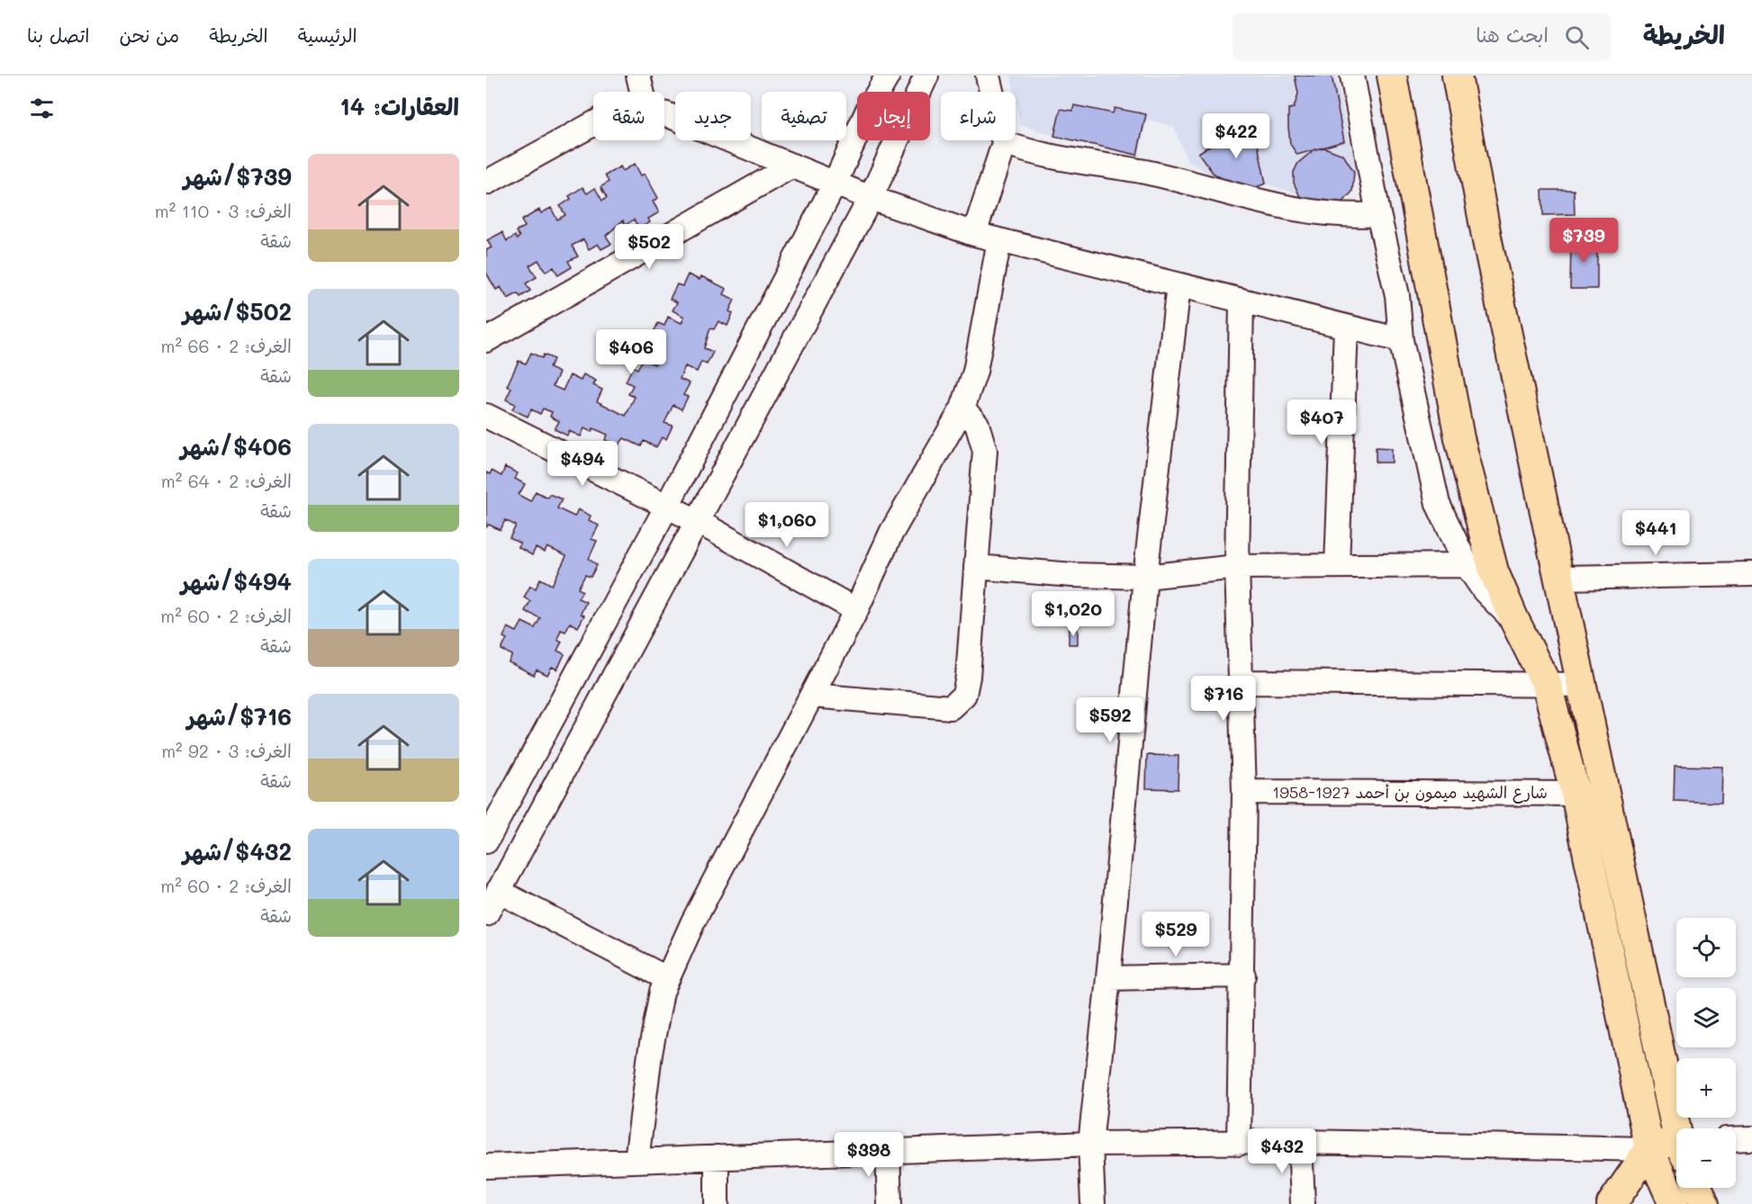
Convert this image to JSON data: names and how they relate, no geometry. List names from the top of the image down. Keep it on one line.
{"streets":{"street":["شارع الشهيد ميمون بن أحمد 1927-1958"]},"page":{"header":"الخريطة","search":"ابحث هنا","nav":["الرئيسية","الخريطة","من نحن","اتصل بنا"],"heading":"العقارات: 14","chip":["شراء","إيجار","تصفية","جديد","شقة"],"price":["$422","$739","$502","$406","$407","$494","$1,060","$441","$1,020","$716","$592","$529","$432","$398"],"list":[{"name":"$739/شهر","note":"الغرف: 3 · 110 m² · شقة"},{"name":"$502/شهر","note":"الغرف: 2 · 66 m² · شقة"},{"name":"$406/شهر","note":"الغرف: 2 · 64 m² · شقة"},{"name":"$494/شهر","note":"الغرف: 2 · 60 m² · شقة"},{"name":"$716/شهر","note":"الغرف: 3 · 92 m² · شقة"},{"name":"$432/شهر","note":"الغرف: 2 · 60 m² · شقة"}],"map_buttons":["+","−"]}}
